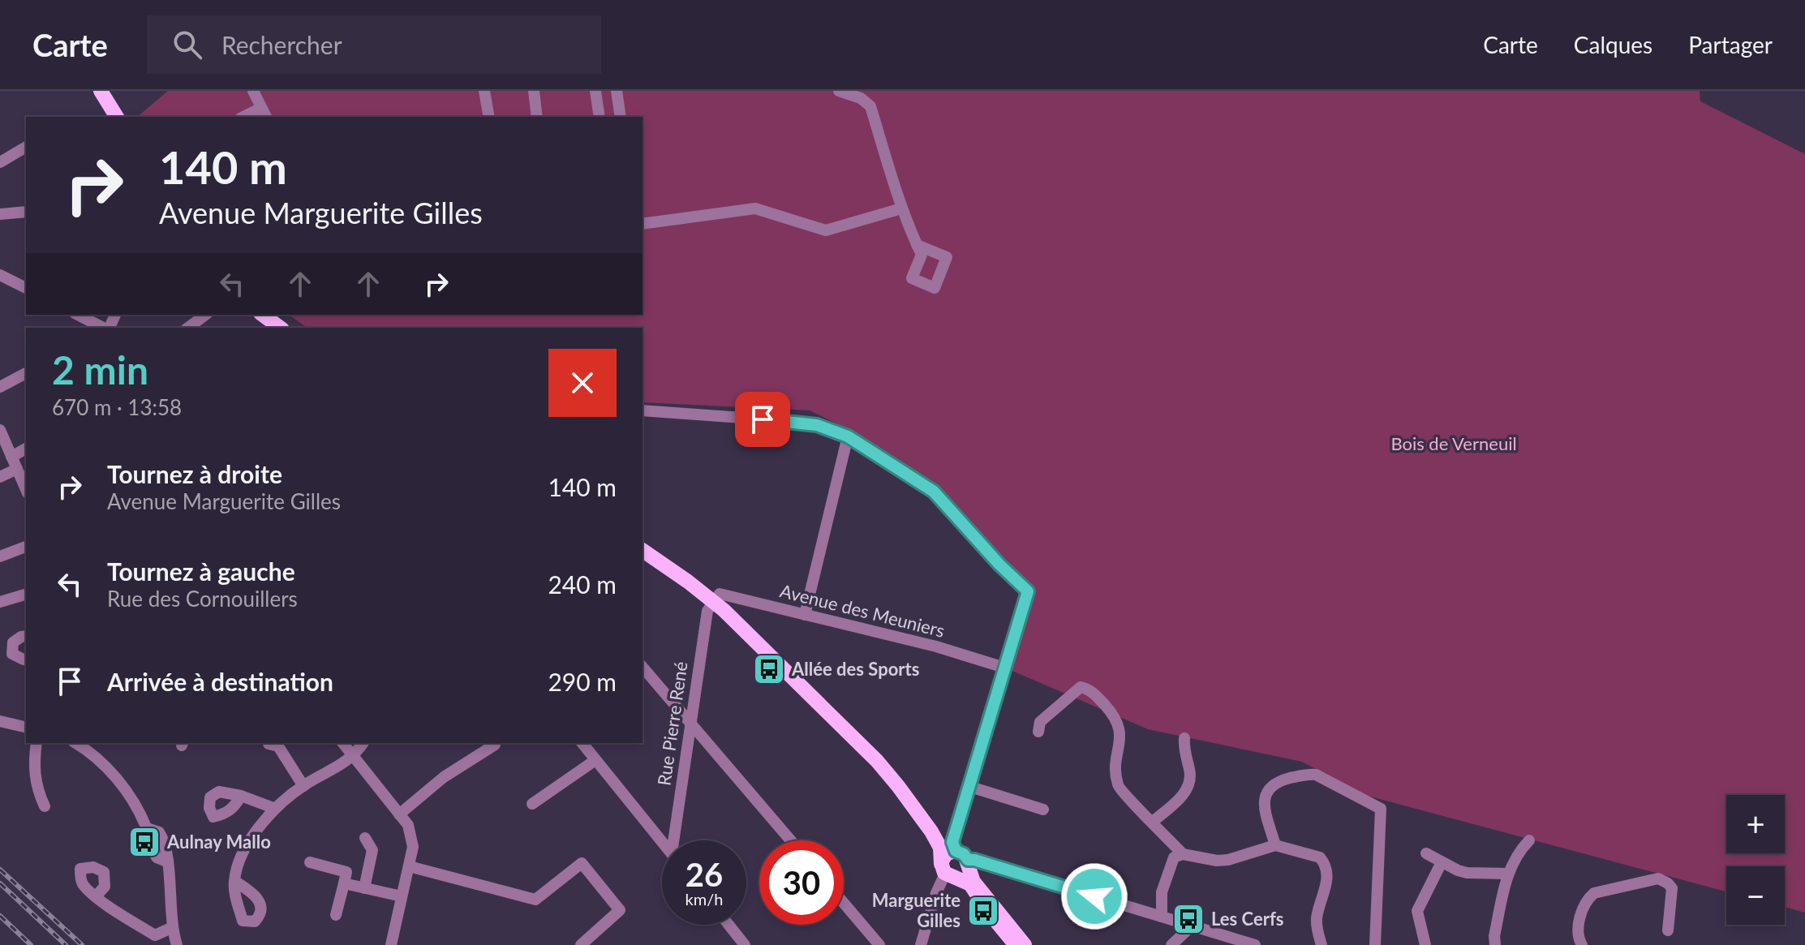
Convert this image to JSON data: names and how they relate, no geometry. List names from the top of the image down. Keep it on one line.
{"streets":{"street":["Avenue des Meuniers","Rue Pierre René"]},"crossings":[["Avenue des Meuniers","Rue Pierre René"]],"parks":["Bois de Verneuil"],"places":{"bus stop":["Allée des Sports","Aulnay Mallo","Marguerite Gilles","Les Cerfs"]},"page":{"header":"Carte","search":"Rechercher","nav":["Carte","Calques","Partager"],"turn":["140 m","Avenue Marguerite Gilles"],"heading":["2 min","670 m · 13:58"],"list":[{"name":"Tournez à droite","note":"Avenue Marguerite Gilles","value":"140 m"},{"name":"Tournez à gauche","note":"Rue des Cornouillers","value":"240 m"},{"name":"Arrivée à destination","value":"290 m"}],"map_buttons":["+","−"],"speed":"26 km/h","limit":"30"}}
